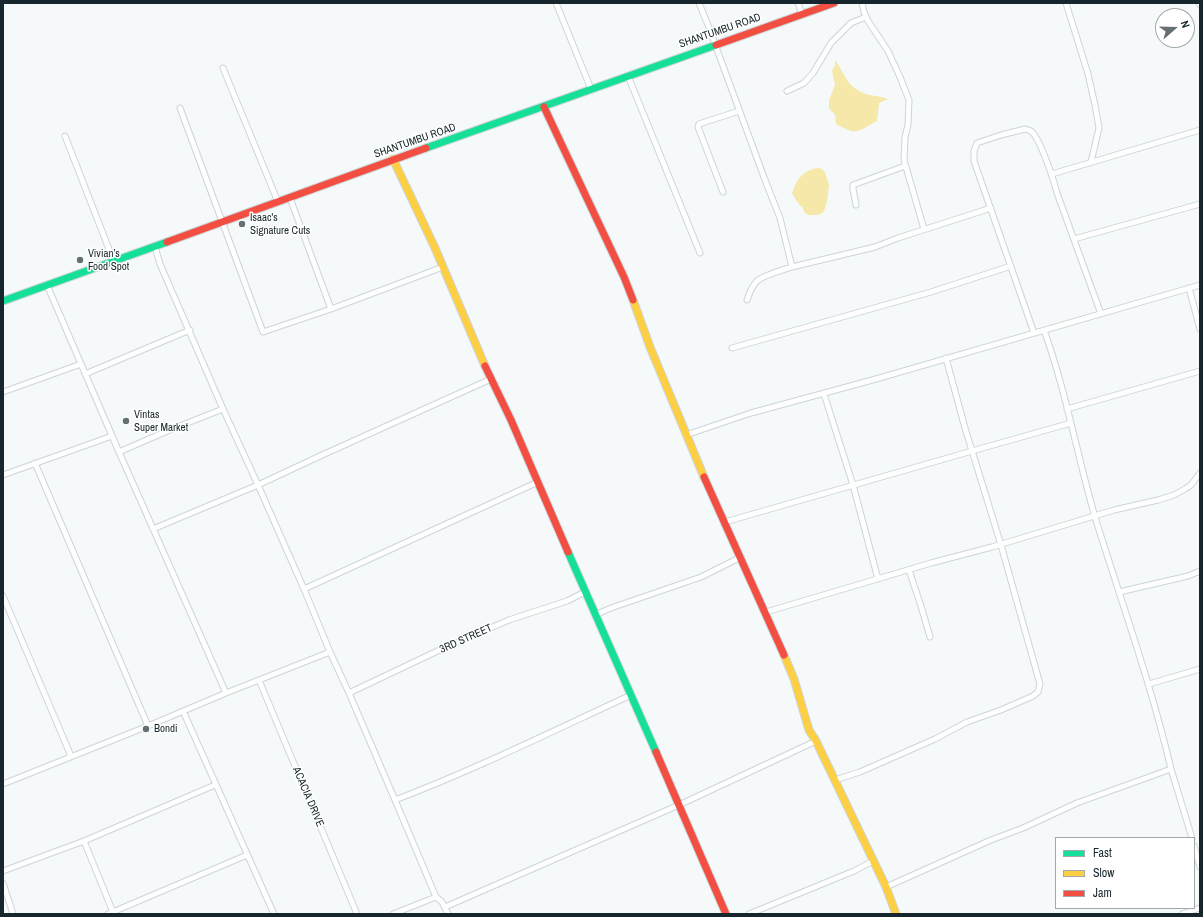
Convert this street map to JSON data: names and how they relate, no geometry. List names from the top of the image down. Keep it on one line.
{"streets":{"street":["SHANTUMBU ROAD","3RD STREET","ACACIA DRIVE"]},"places":["Isaac's Signature Cuts","Vivian’s Food Spot","Vintas Super Market","Bondi"],"legend":["Fast","Slow","Jam"],"north":"right"}
